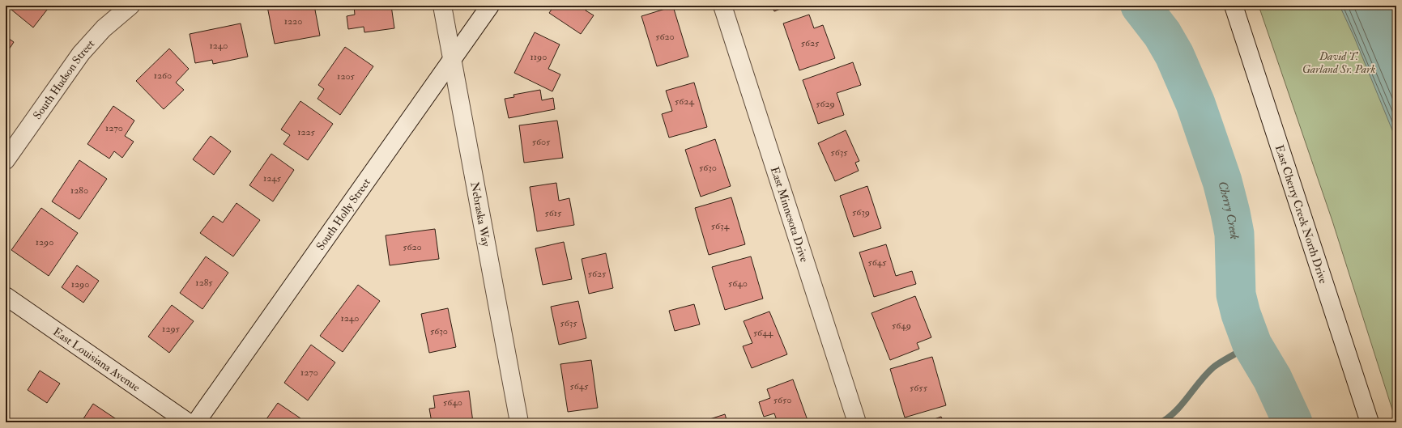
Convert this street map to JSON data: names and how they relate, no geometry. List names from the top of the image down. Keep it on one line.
{"streets":{"street":["South Hudson Street","South Holly Street","Nebraska Way","East Minnesota Drive","East Cherry Creek North Drive","East Louisiana Avenue"]},"crossings":[["South Holly Street","Nebraska Way"]],"water":["Cherry Creek"],"parks":["David T. Garland Sr. Park"],"house_numbers":["1220","5620","5625","1240","1190","1260","1205","5624","5629","1270","1225","5605","5635","5630","1245","1280","5639","5615","5634","1290","5620","5645","5625","1285","5640","1290","1240","5635","5649","1295","5630","5644","1270","5645","5655","5650","5640"]}
